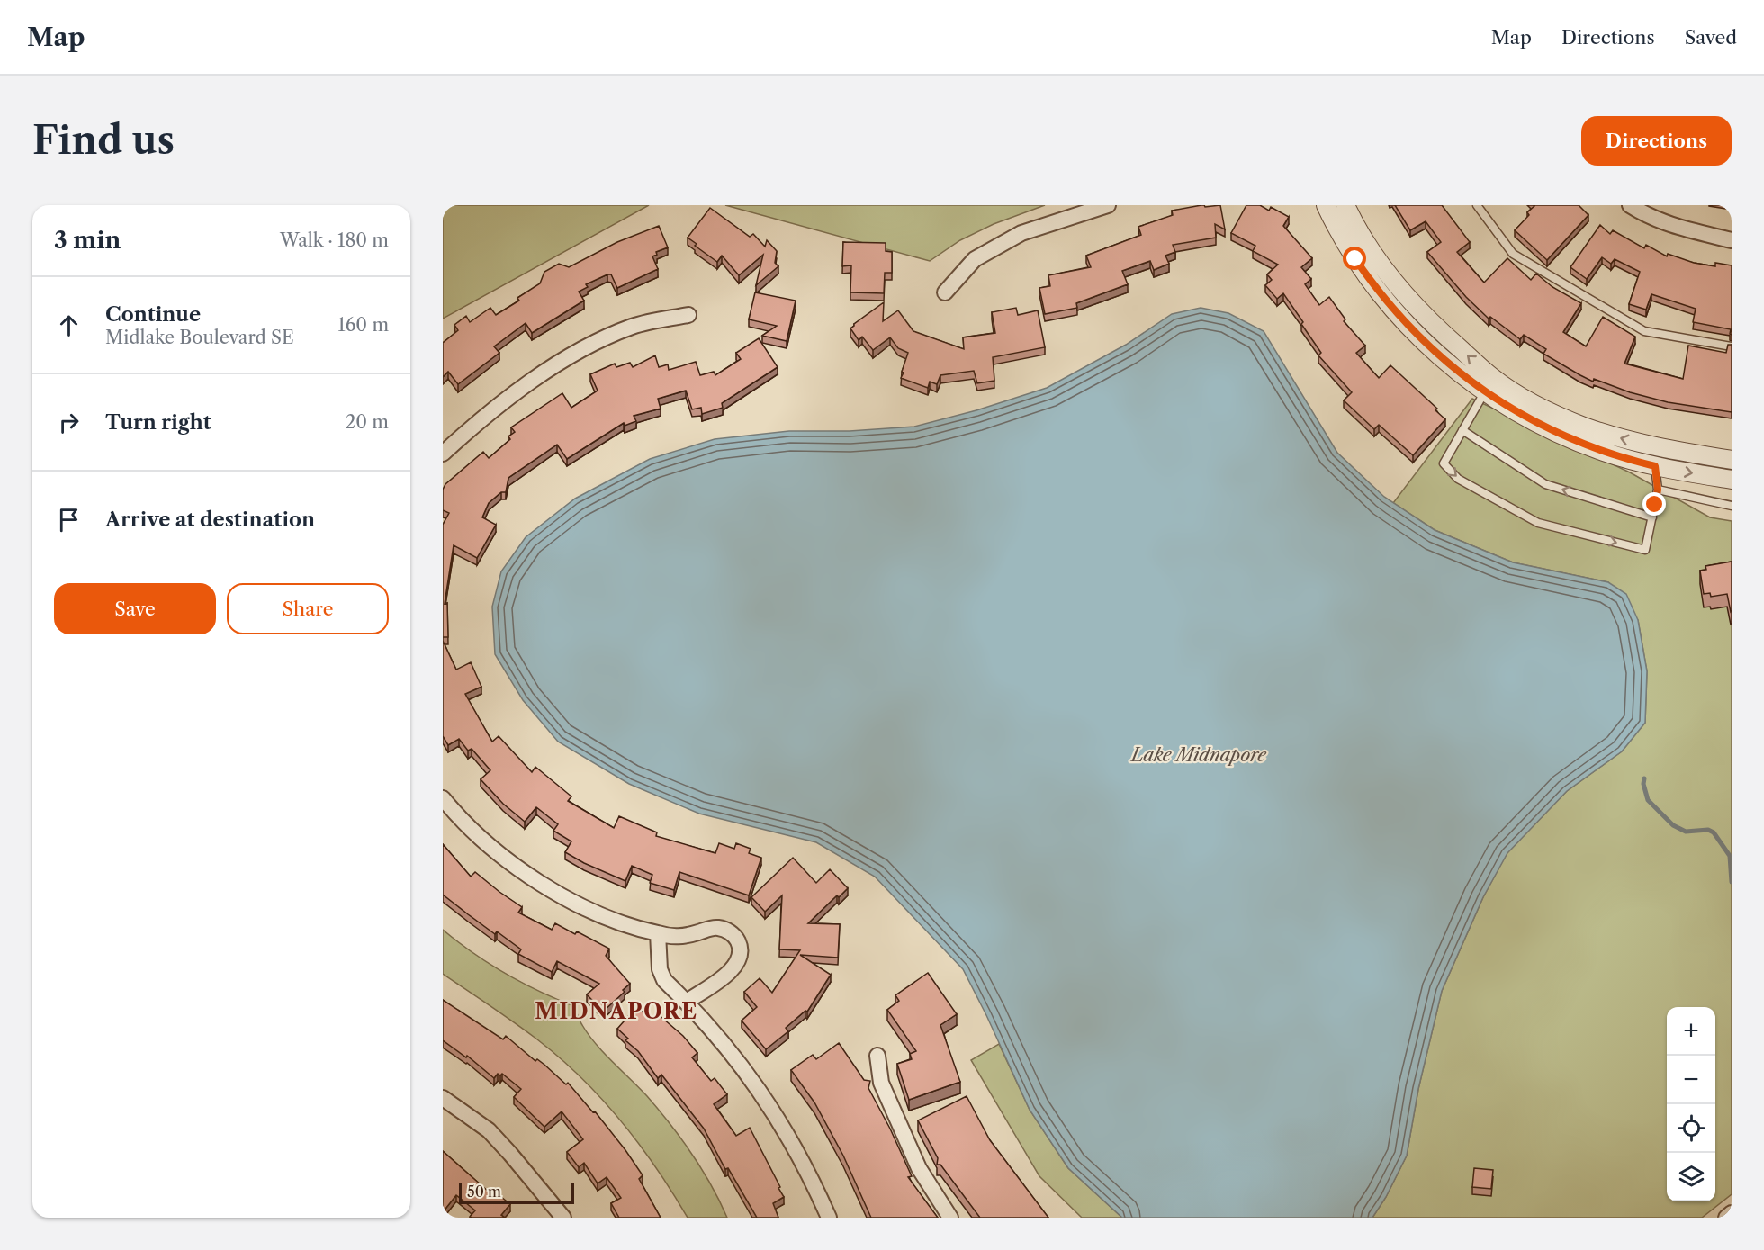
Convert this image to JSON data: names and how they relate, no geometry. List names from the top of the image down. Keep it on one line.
{"districts":["MIDNAPORE"],"water":["Lake Midnapore"],"scale_bar":"50 m","page":{"header":"Map","nav":["Map","Directions","Saved"],"buttons":["Directions",["Save","Share"]],"title":"Find us","heading":["3 min","Walk · 180 m"],"list":[["Continue","Midlake Boulevard SE","160 m"],["Turn right","20 m"],"Arrive at destination"],"map_buttons":["+","−"],"scale":"50 m"}}
